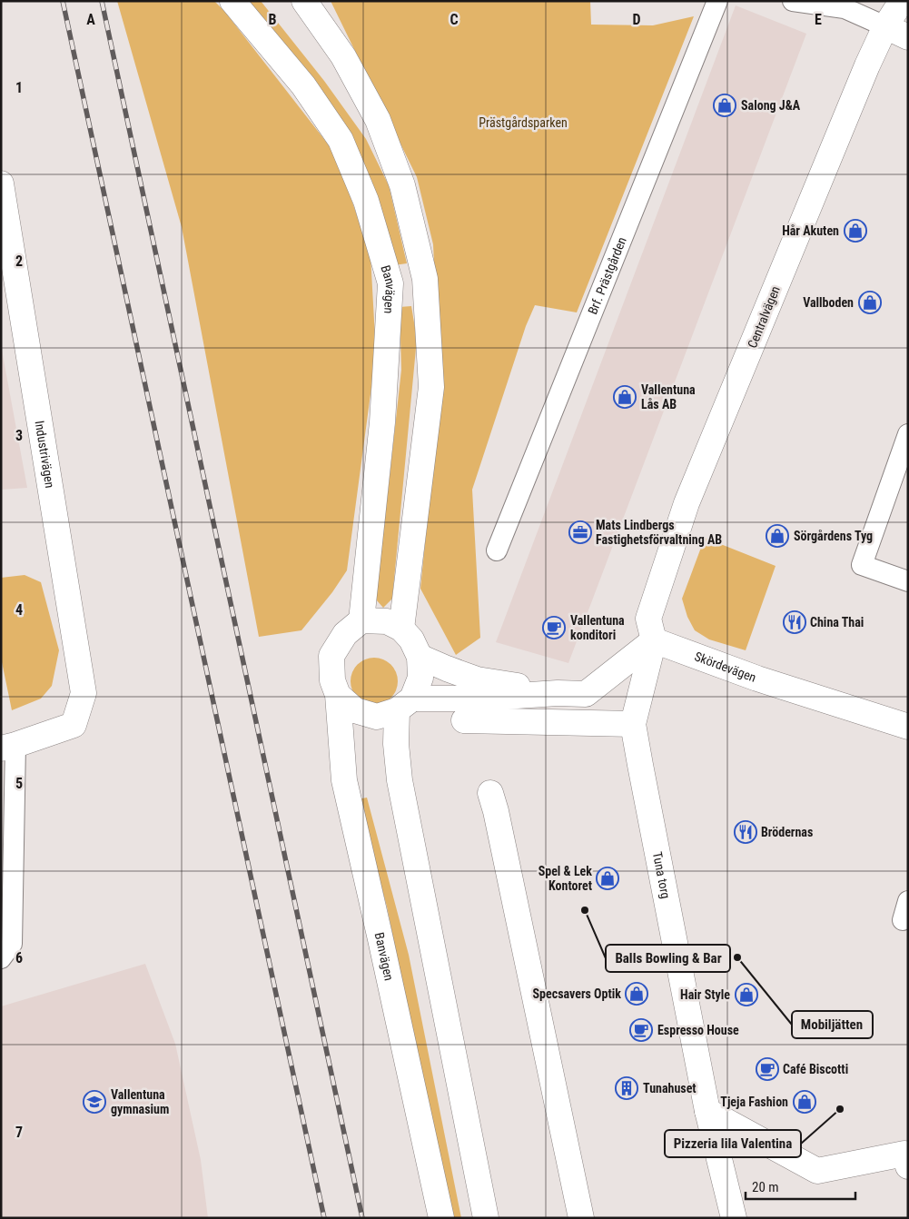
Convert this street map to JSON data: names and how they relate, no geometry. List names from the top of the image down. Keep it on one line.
{"streets":{"street":["Banvägen","Centralvägen","Industrivägen","Skördevägen","Tuna torg"],"lane":["Brf. Prästgården"]},"crossings":[["Centralvägen","Skördevägen"],["Centralvägen","Tuna torg"],["Skördevägen","Tuna torg"]],"parks":["Prästgårdsparken"],"places":{"shop":["Salong J&A","Hår Akuten","Vallboden","Vallentuna Lås AB","Sörgårdens Tyg","Spel & Lek Kontoret","Specsavers Optik","Hair Style","Tjeja Fashion"],"office":["Mats Lindbergs Fastighetsförvaltning AB"],"restaurant":["China Thai","Brödernas"],"cafe":["Vallentuna konditori","Espresso House","Café Biscotti"],"other":["Balls Bowling & Bar","Mobiljätten","Pizzeria lila Valentina"],"building":["Tunahuset"],"school or university":["Vallentuna gymnasium"]},"scale_bar":"20 m","grid":{"columns":["A","B","C","D","E"],"rows":["1","2","3","4","5","6","7"]}}
